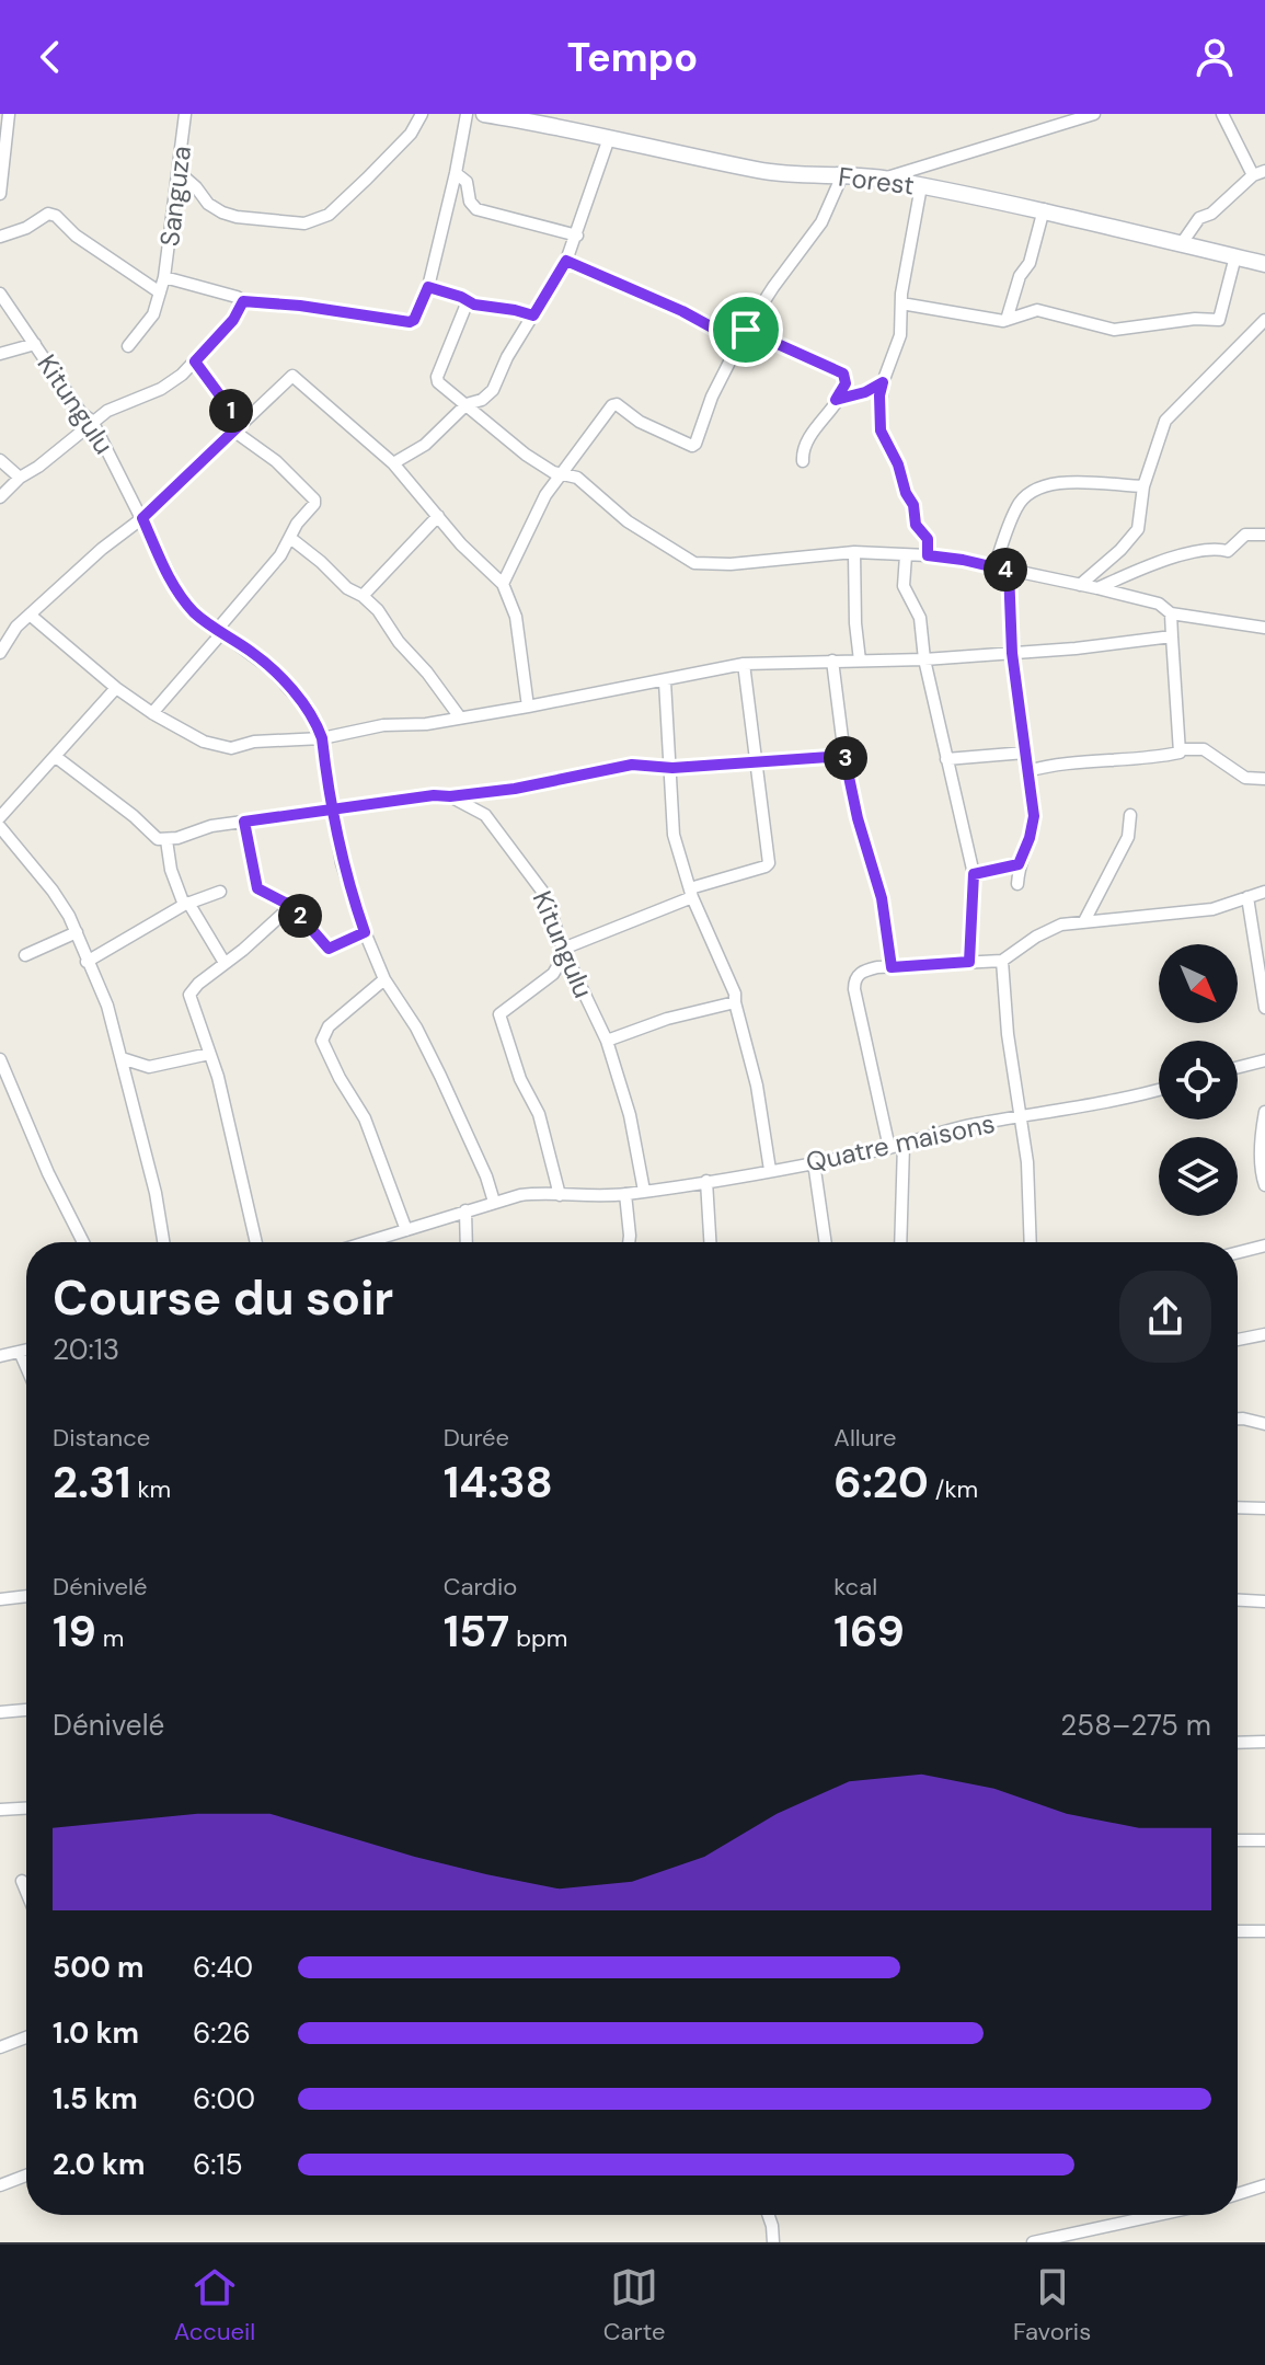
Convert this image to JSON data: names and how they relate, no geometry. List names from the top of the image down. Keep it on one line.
{"streets":{"street":["Forest","Sanguza","Kitungulu","Quatre maisons"]},"crossings":[["Kitungulu","Quatre maisons"]],"north":"bottom right","page":{"header":"Tempo","pins":["1","4","3","2"],"heading":["Course du soir","20:13"],"stats":[["Distance","2.31 km"],["Durée","14:38"],["Allure","6:20 /km"],["Dénivelé","19 m"],["Cardio","157 bpm"],["kcal","169"]],"chart":["Dénivelé","258–275 m"],"list":[{"name":"500 m","note":"6:40"},{"name":"1.0 km","note":"6:26"},{"name":"1.5 km","note":"6:00"},{"name":"2.0 km","note":"6:15"}],"tabs":["Accueil","Carte","Favoris"]}}
